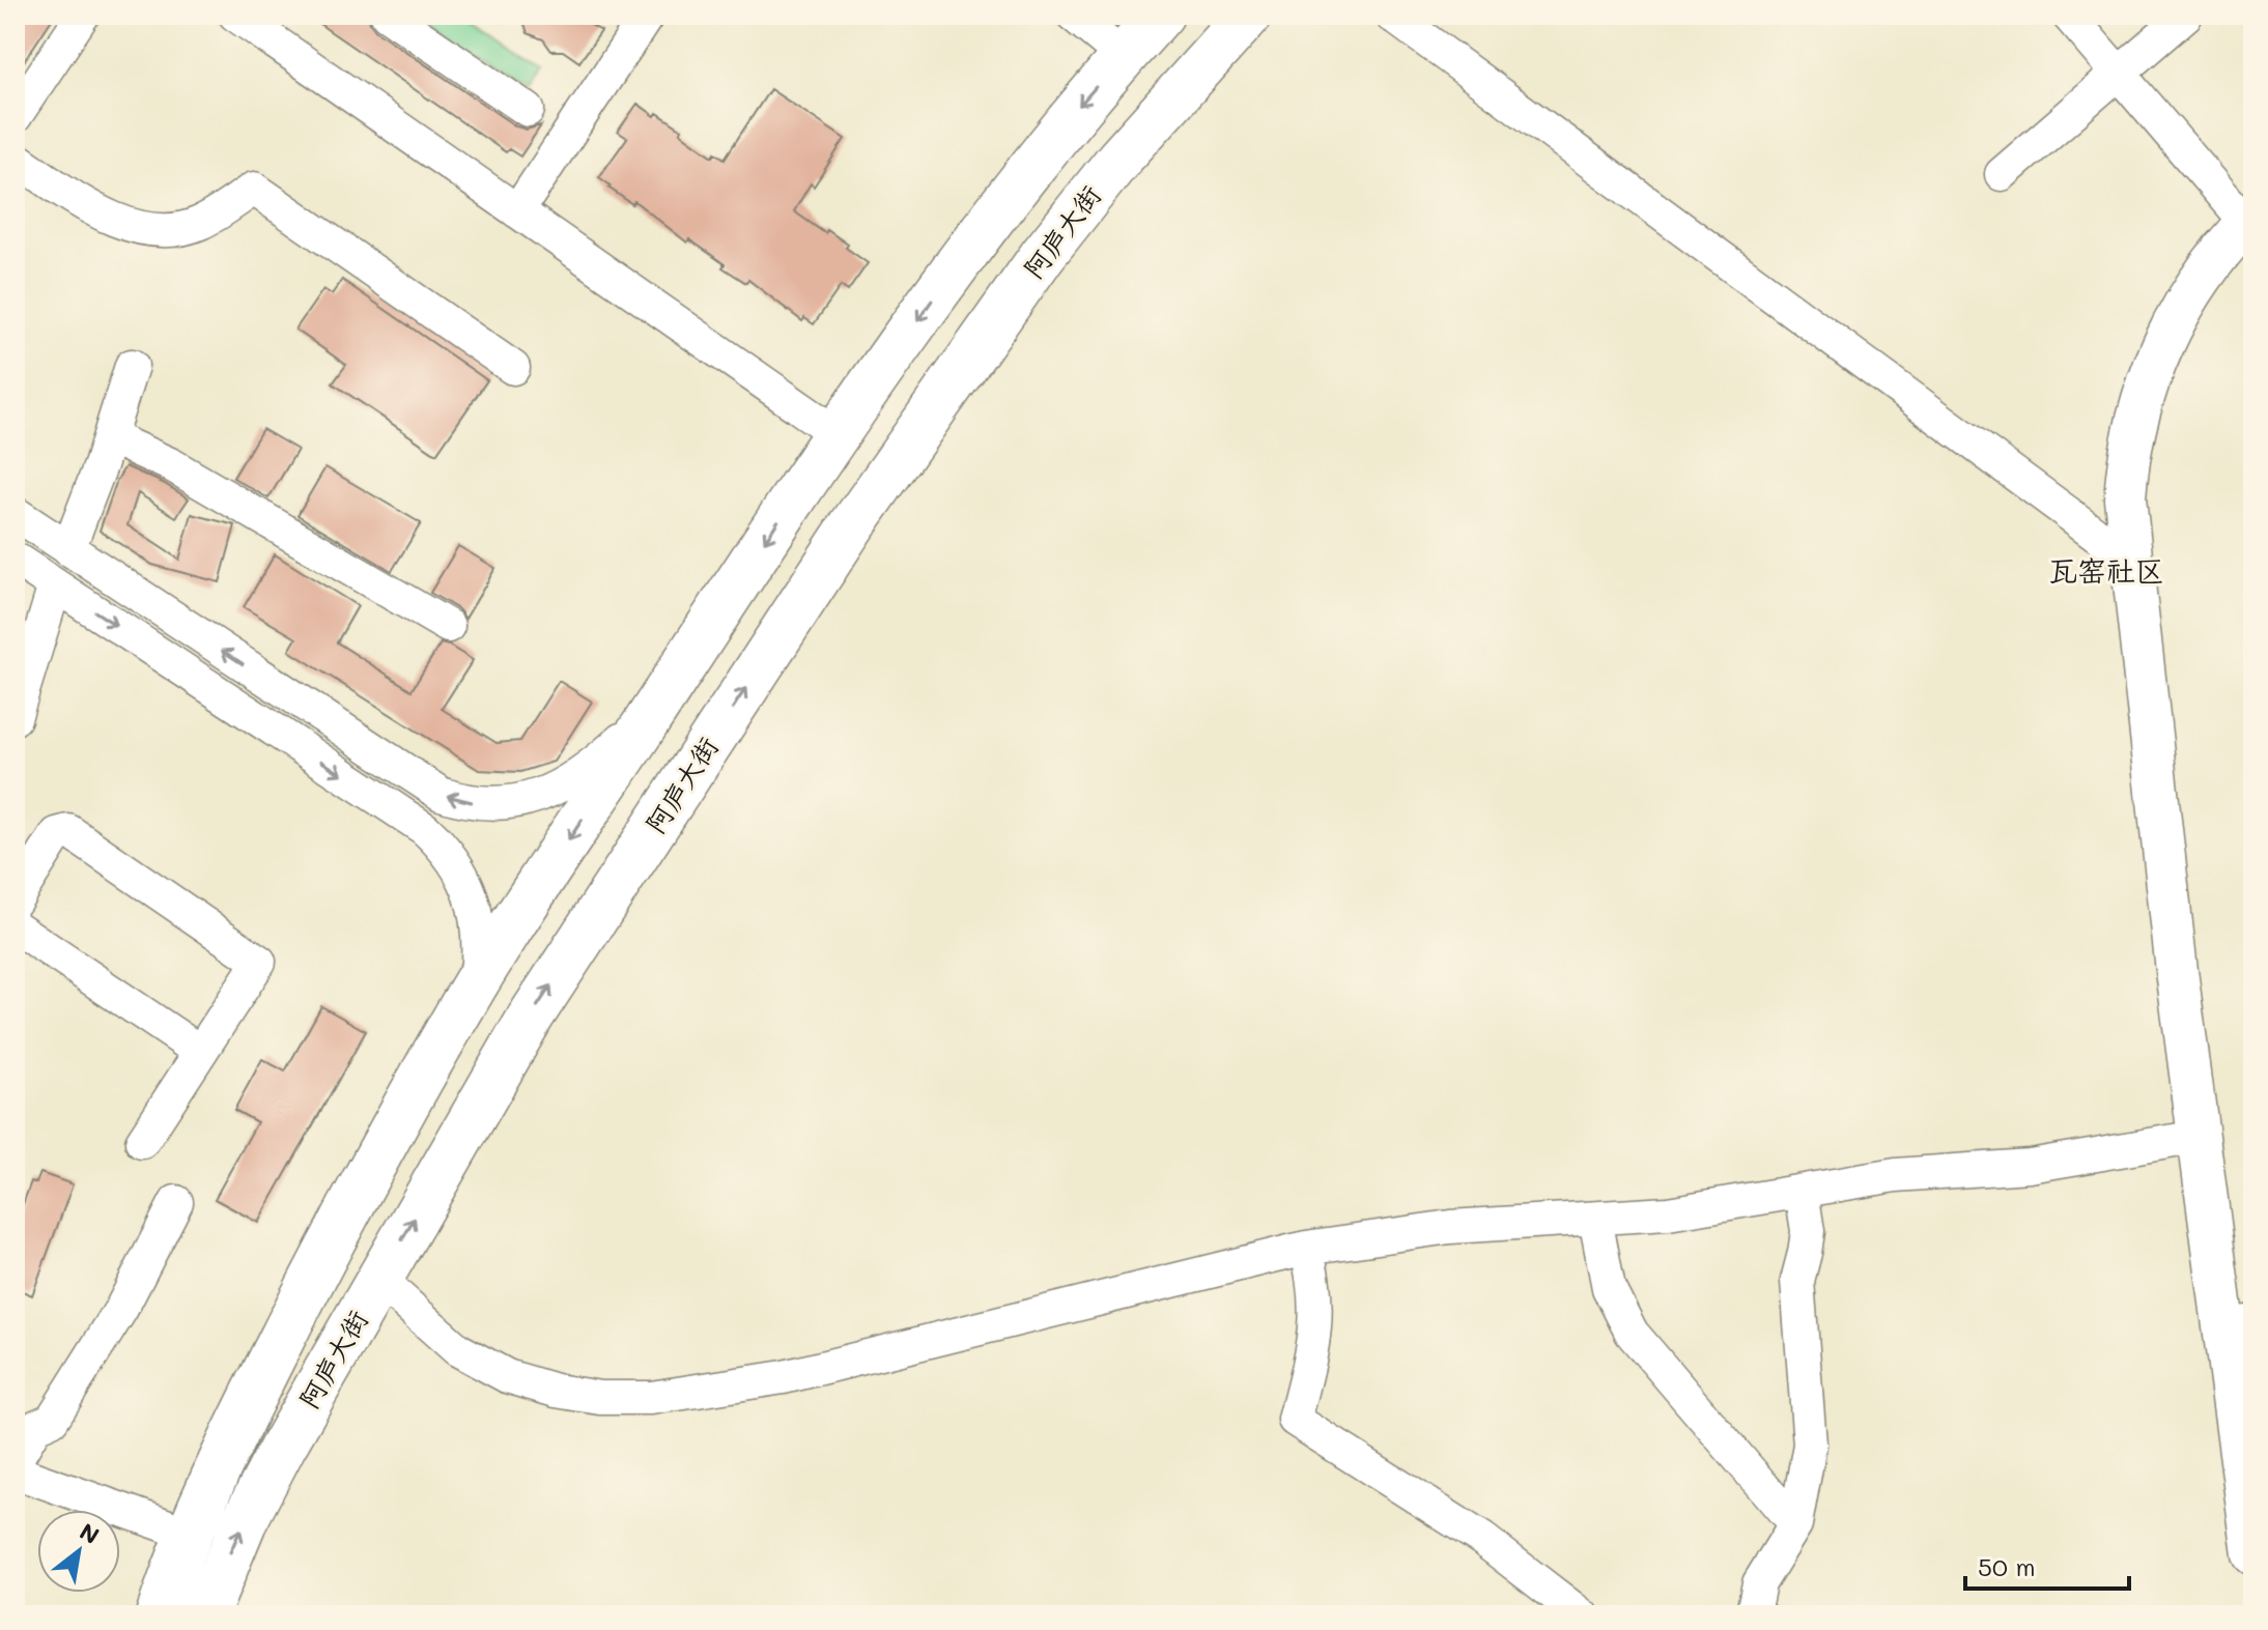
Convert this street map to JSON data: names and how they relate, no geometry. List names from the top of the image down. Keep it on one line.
{"streets":{"highway":["阿庐大街"]},"districts":["瓦窑社区"],"scale_bar":"50 m","north":"top right"}
